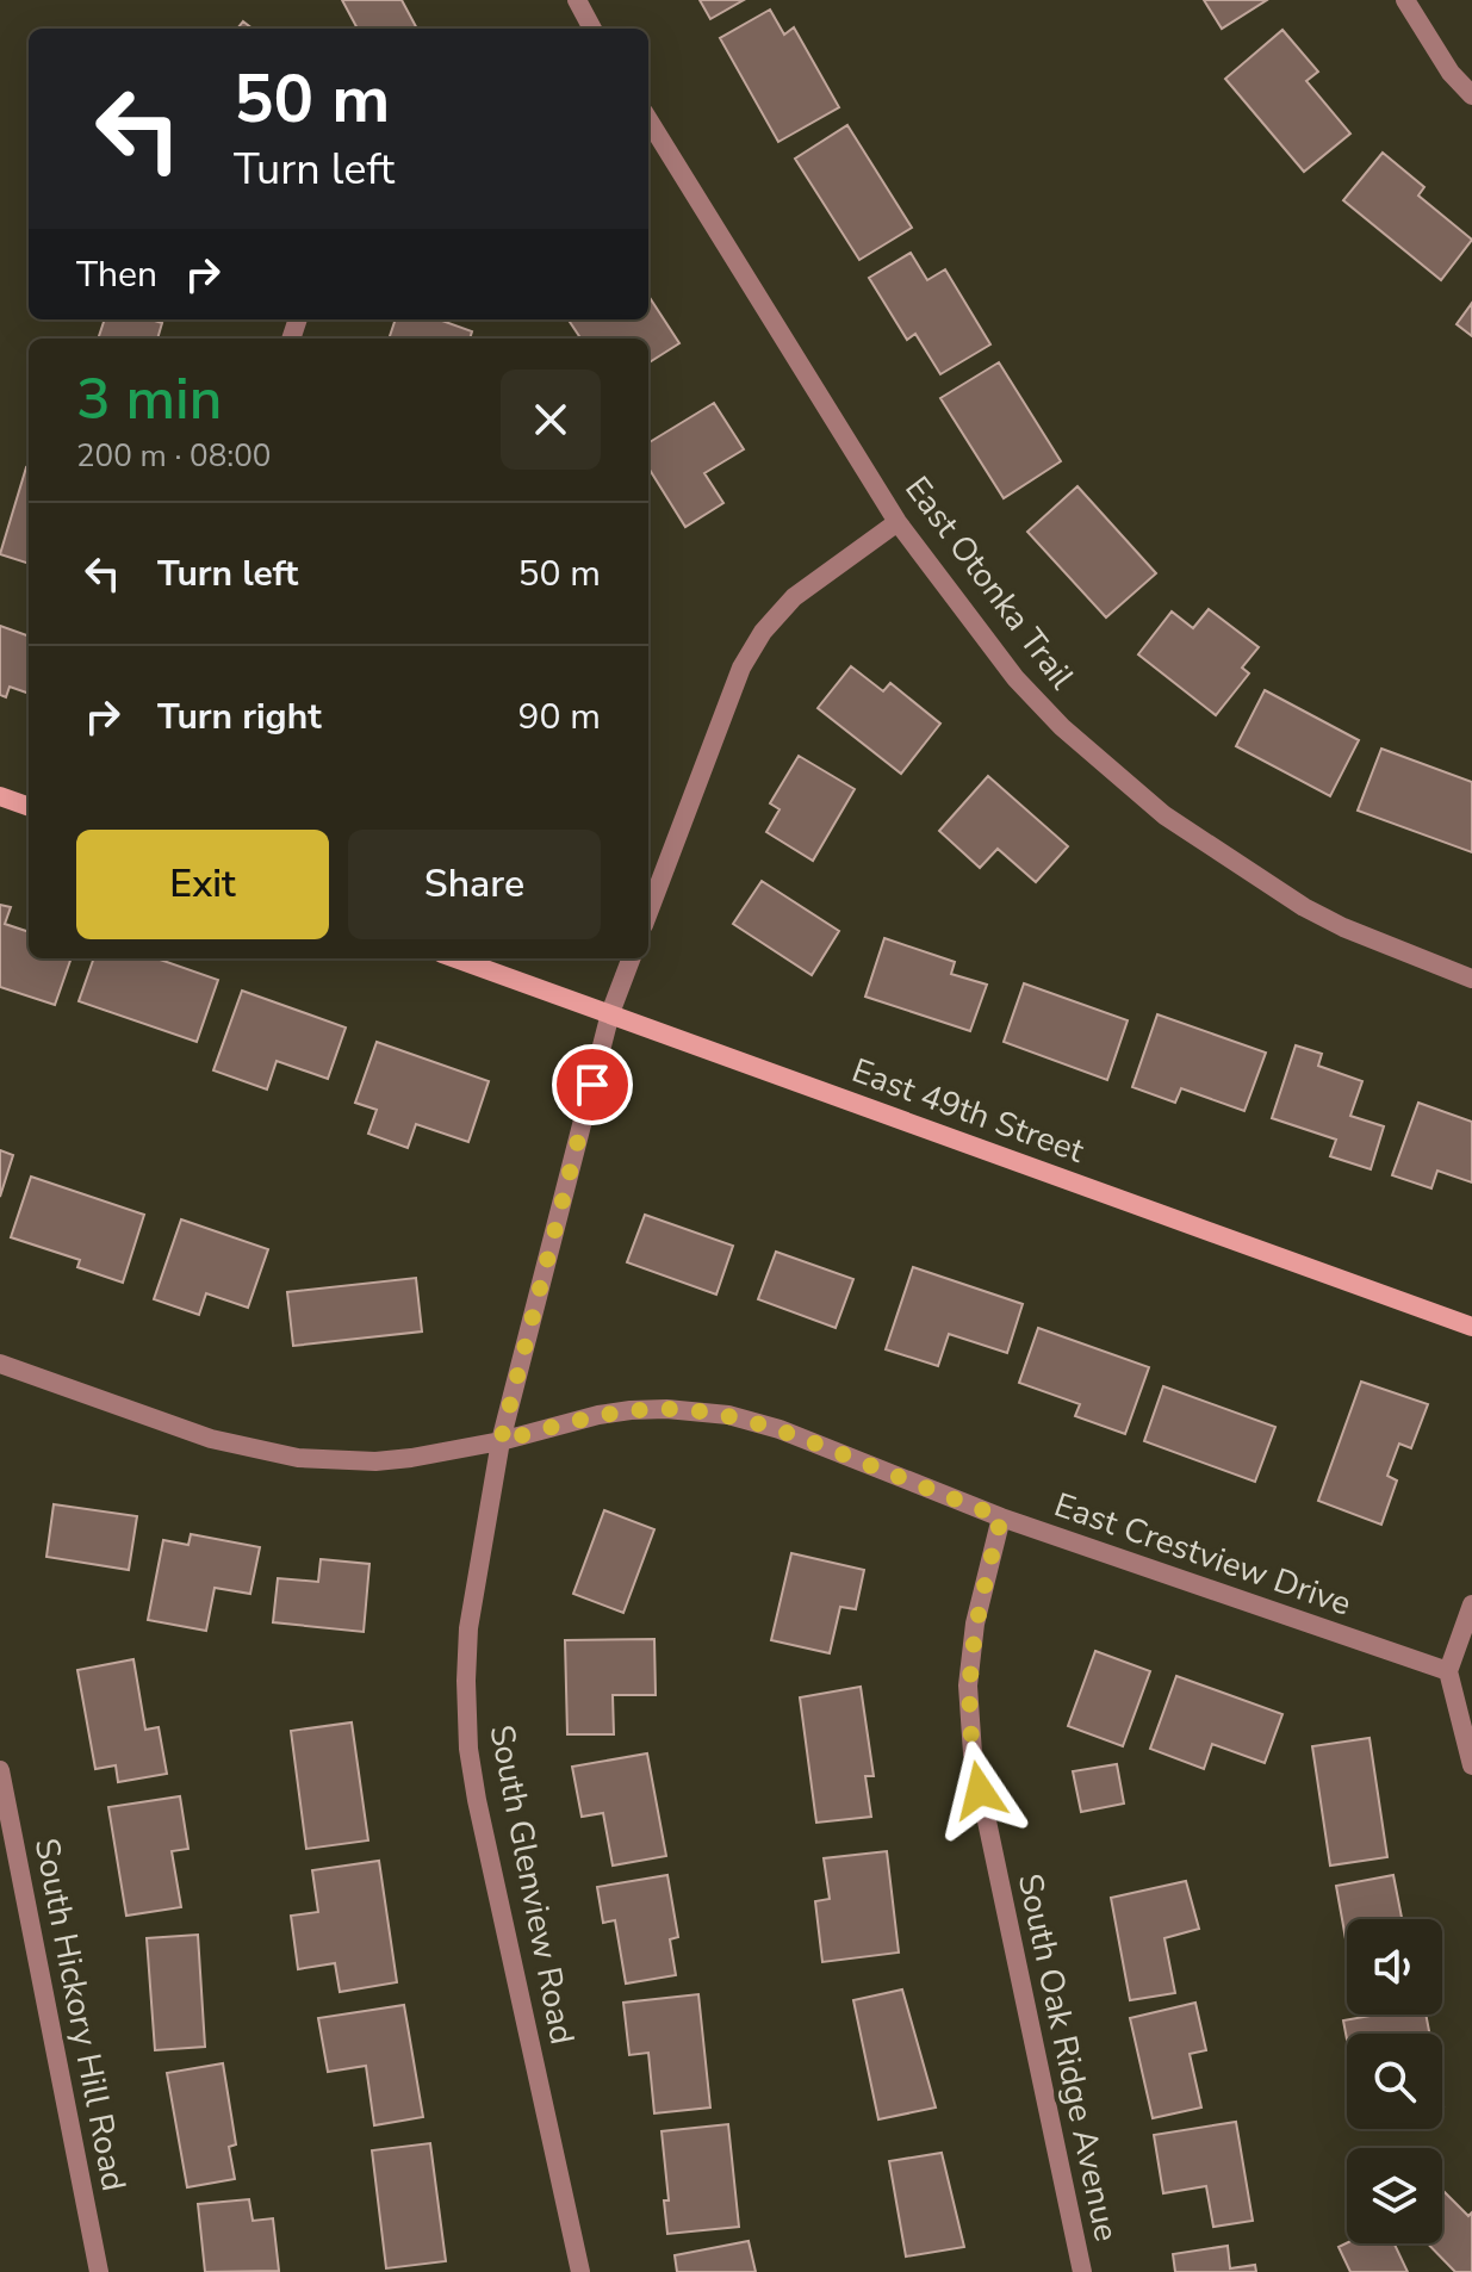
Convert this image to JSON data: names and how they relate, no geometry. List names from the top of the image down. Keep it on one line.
{"streets":{"street":["East Otonka Trail","East 49th Street","East Crestview Drive","South Glenview Road","South Hickory Hill Road","South Oak Ridge Avenue"]},"crossings":[["East 49th Street","South Glenview Road"],["East Crestview Drive","South Glenview Road"],["East Crestview Drive","South Oak Ridge Avenue"]],"page":{"turn":["50 m","Turn left"],"then":"Then","heading":["3 min","200 m · 08:00"],"list":[{"name":"Turn left","value":"50 m"},{"name":"Turn right","value":"90 m"}],"buttons":["Exit","Share"]}}
